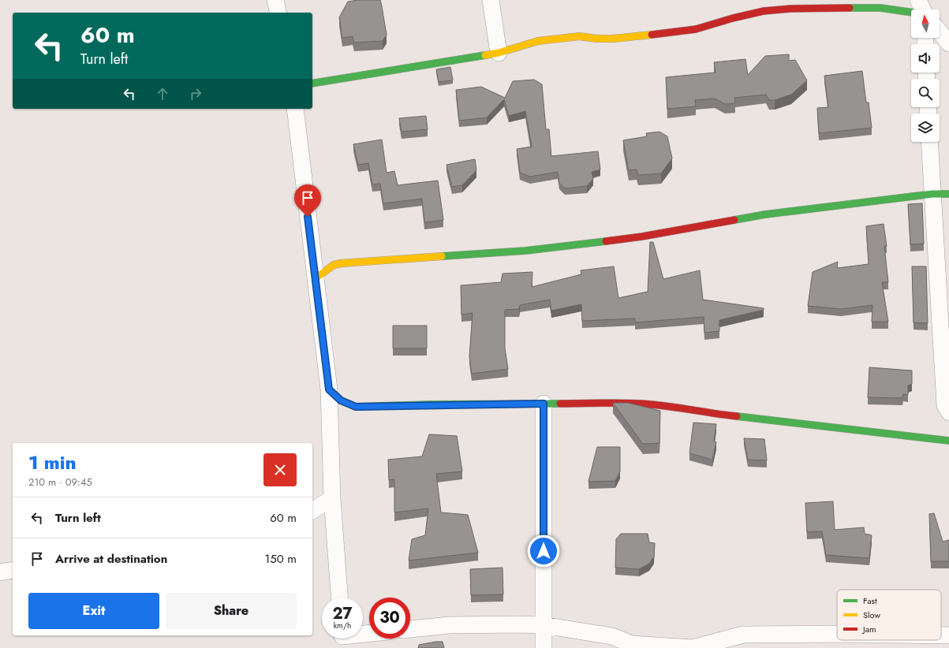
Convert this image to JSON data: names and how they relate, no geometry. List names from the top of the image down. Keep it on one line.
{"legend":["Fast","Slow","Jam"],"north":"top","page":{"turn":["60 m","Turn left"],"heading":["1 min","210 m · 09:45"],"list":[{"name":"Turn left","value":"60 m"},{"name":"Arrive at destination","value":"150 m"}],"buttons":["Exit","Share"],"speed":"27 km/h","limit":"30"}}
